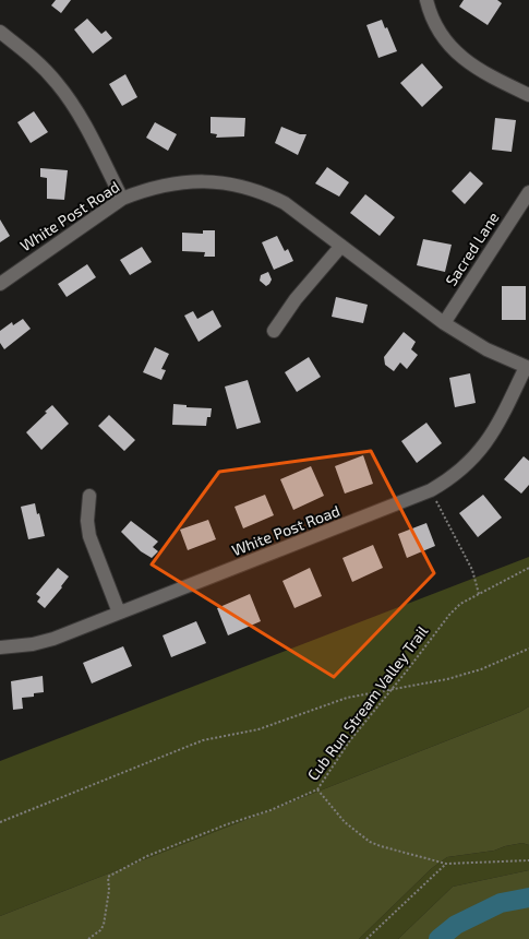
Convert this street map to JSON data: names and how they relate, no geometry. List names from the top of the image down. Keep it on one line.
{"streets":{"street":["White Post Road","Sacred Lane"],"path":["Cub Run Stream Valley Trail"]},"crossings":[["White Post Road","Sacred Lane"]]}
